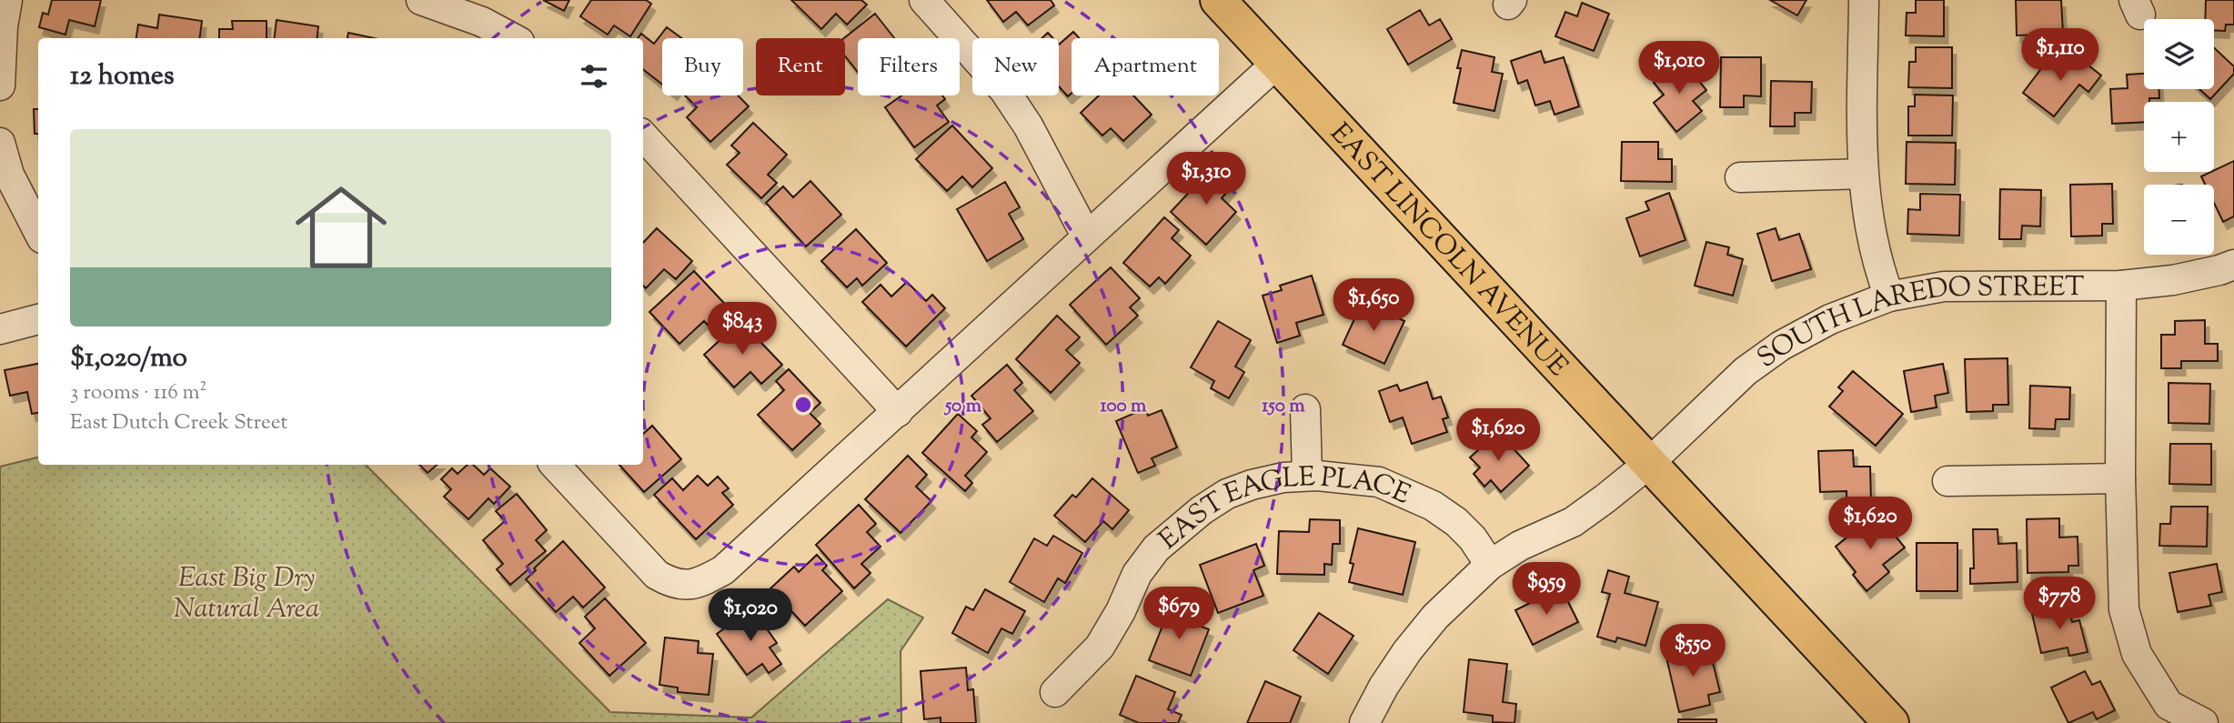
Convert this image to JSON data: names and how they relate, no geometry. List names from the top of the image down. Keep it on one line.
{"streets":{"main road":["EAST LINCOLN AVENUE"],"street":["SOUTH LAREDO STREET","EAST EAGLE PLACE"]},"crossings":[["EAST LINCOLN AVENUE","SOUTH LAREDO STREET"],["SOUTH LAREDO STREET","EAST EAGLE PLACE"]],"parks":["East Big Dry Natural Area"],"page":{"map_buttons":["+","−"],"price":["$1,110","$1,010","$1,310","$1,650","$843","$1,620","$1,620","$959","$778","$679","$1,020","$550"],"chip":["Buy","Rent","Filters","New","Apartment"],"heading":"12 homes","list":[{"name":"$1,020/mo","note":"3 rooms · 116 m² · East Dutch Creek Street"}]},"rings":["50 m","100 m","150 m"]}
